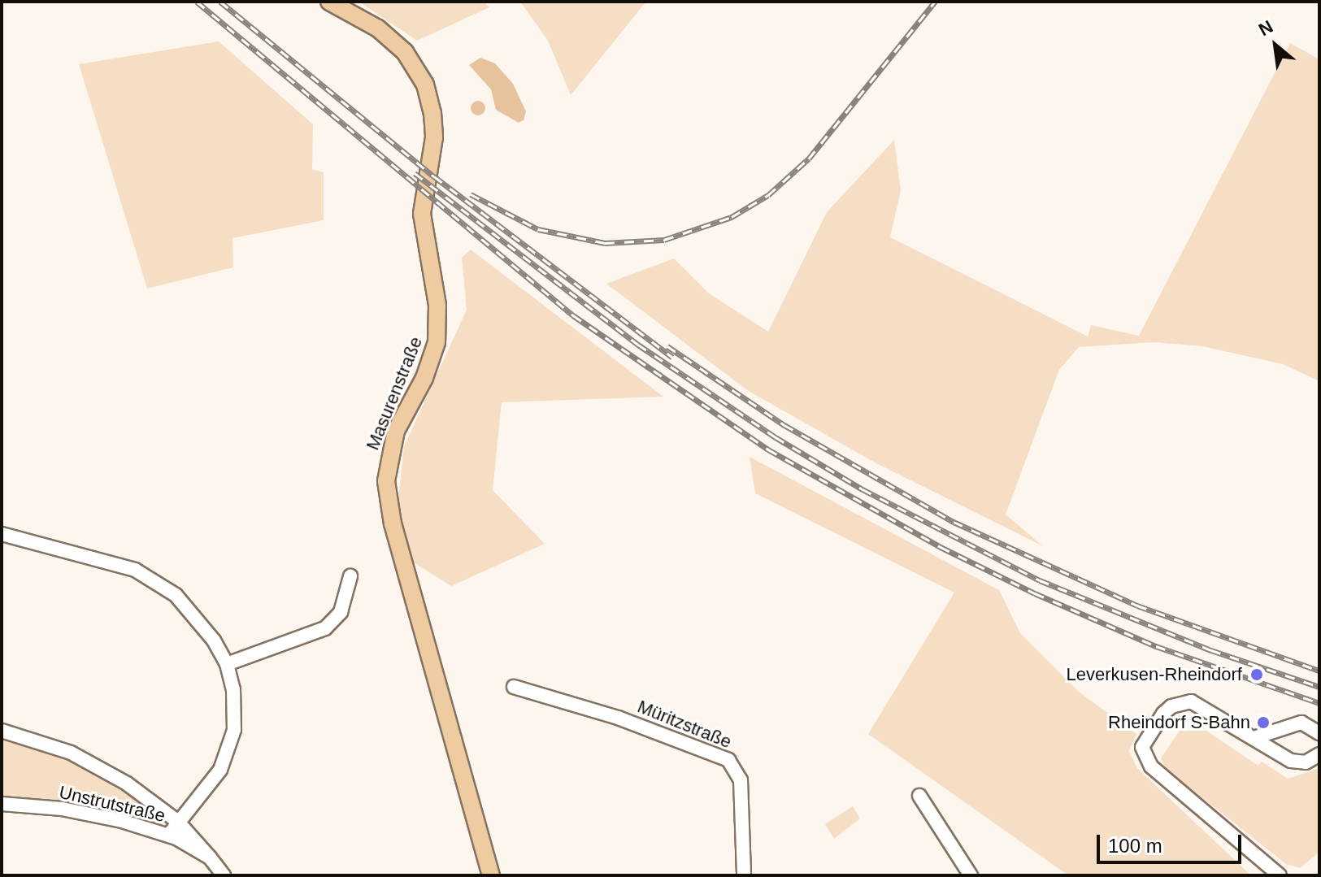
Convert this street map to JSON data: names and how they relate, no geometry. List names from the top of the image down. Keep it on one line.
{"streets":{"main road":["Masurenstraße"],"street":["Müritzstraße","Unstrutstraße"]},"places":["Leverkusen-Rheindorf","Rheindorf S-Bahn"],"scale_bar":"100 m","north":"top left"}
